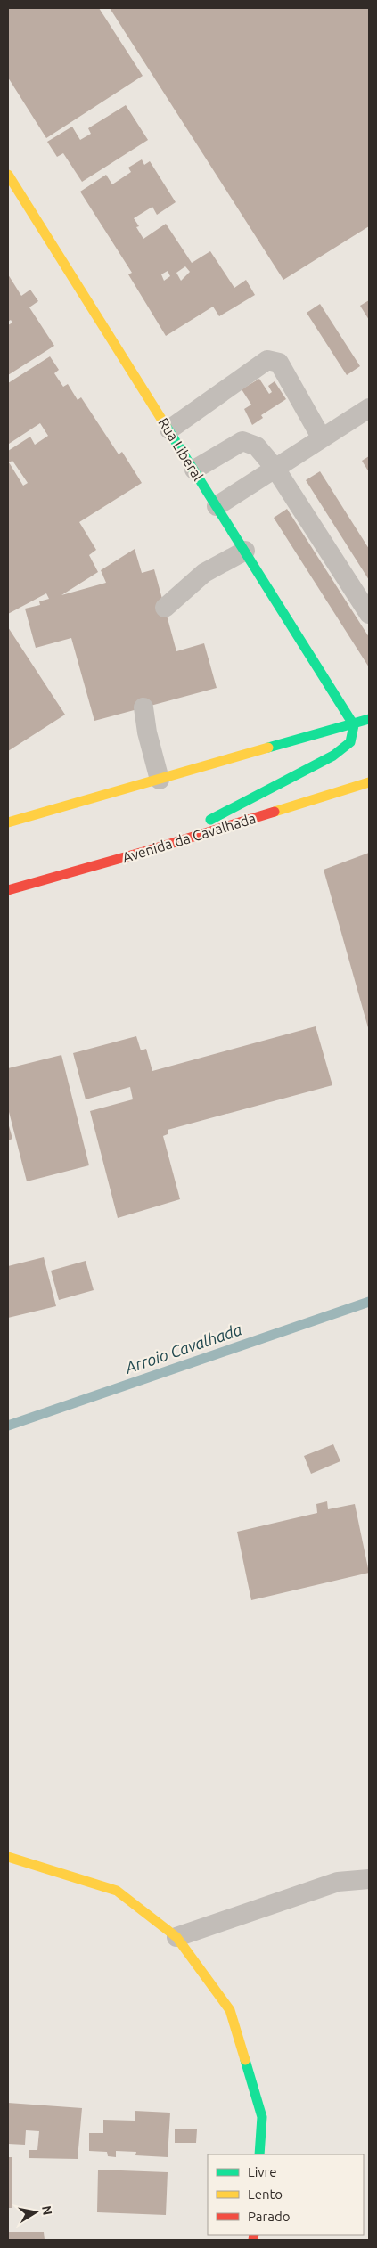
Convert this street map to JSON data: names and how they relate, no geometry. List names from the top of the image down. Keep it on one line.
{"streets":{"street":["Rua Liberal","Avenida da Cavalhada"]},"water":["Arroio Cavalhada"],"legend":["Livre","Lento","Parado"],"north":"right"}
